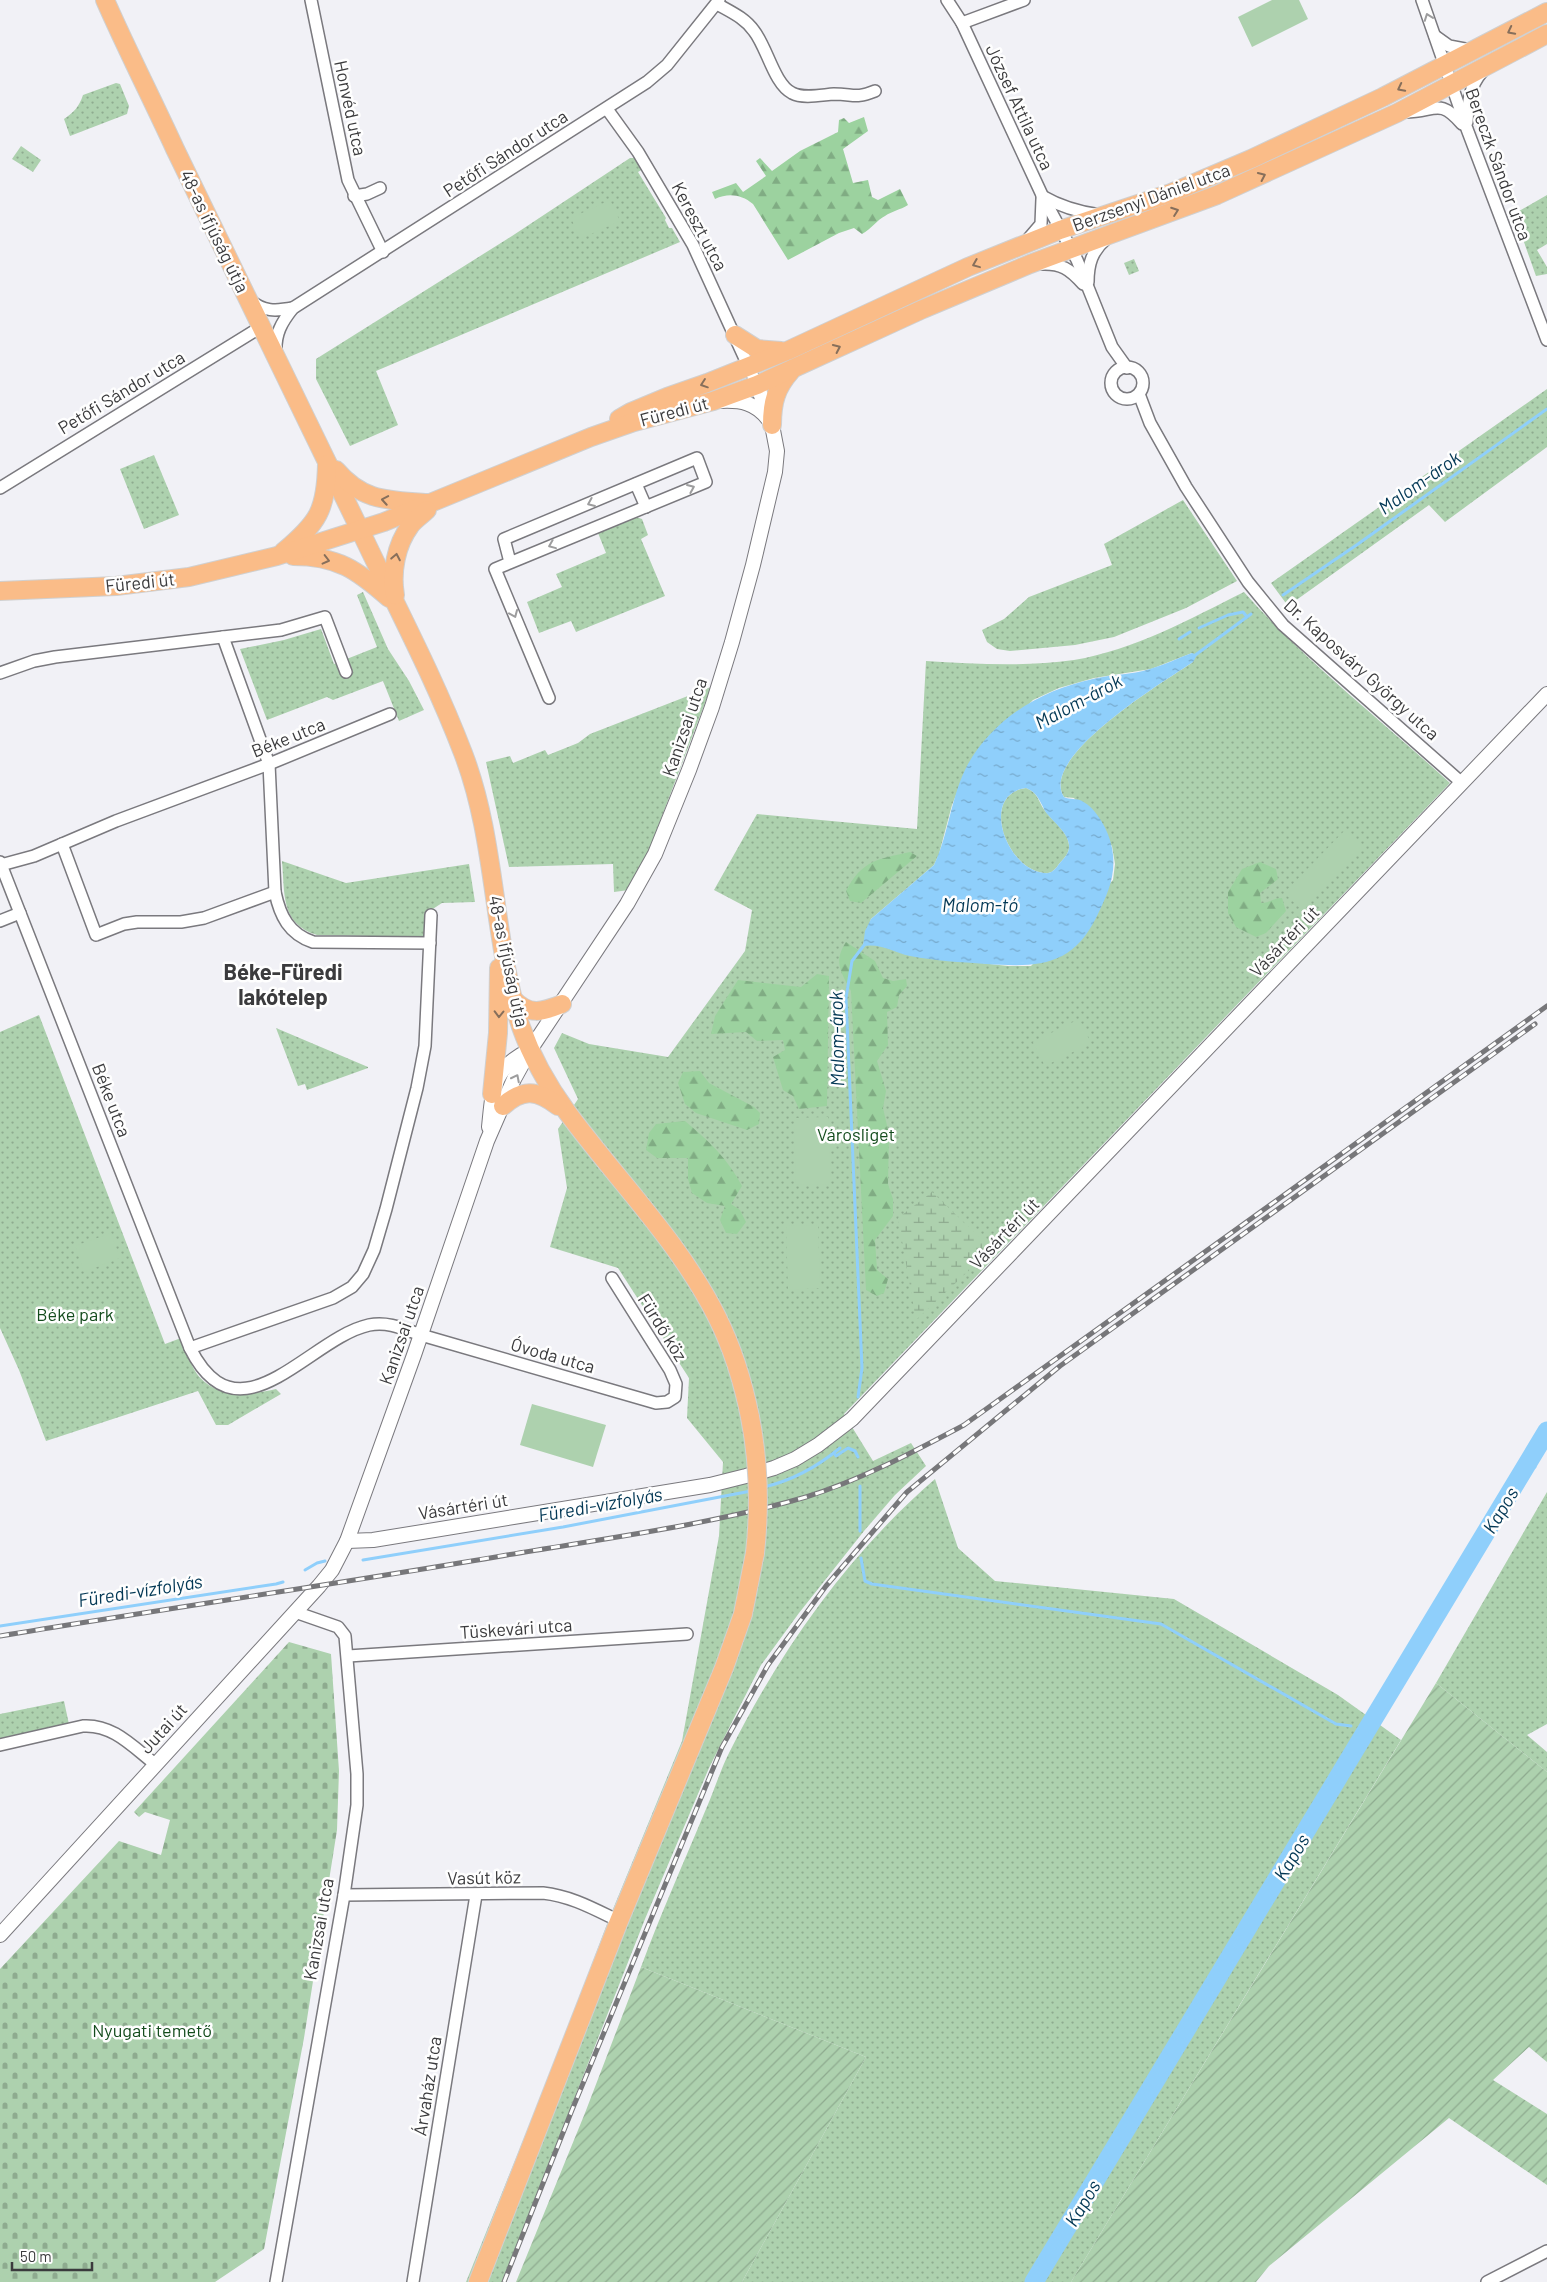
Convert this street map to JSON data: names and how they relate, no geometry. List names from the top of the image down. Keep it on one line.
{"streets":{"main road":["Berzsenyi Dániel utca","48-as ifjúság útja","Füredi út"],"street":["József Attila utca","Honvéd utca","Petőfi Sándor utca","Bereczk Sándor utca","Kereszt utca","Dr. Kaposváry György utca","Kanizsai utca","Béke utca","Vásártéri út","Fürdő köz","Óvoda utca","Tüskevári utca","Jutai út","Vasút köz","Árvaház utca"]},"crossings":[["József Attila utca","Berzsenyi Dániel utca"],["Honvéd utca","Petőfi Sándor utca"],["Petőfi Sándor utca","Kereszt utca"],["Petőfi Sándor utca","48-as ifjúság útja"],["Bereczk Sándor utca","Berzsenyi Dániel utca"],["Berzsenyi Dániel utca","Kereszt utca"],["Berzsenyi Dániel utca","Füredi út"],["Berzsenyi Dániel utca","Kanizsai utca"],["Kereszt utca","Füredi út"],["Kereszt utca","Kanizsai utca"],["48-as ifjúság útja","Füredi út"],["48-as ifjúság útja","Kanizsai utca"],["48-as ifjúság útja","Vasút köz"],["Füredi út","Kanizsai utca"],["Dr. Kaposváry György utca","Vásártéri út"],["Kanizsai utca","Béke utca"],["Kanizsai utca","Vásártéri út"],["Kanizsai utca","Óvoda utca"],["Kanizsai utca","Tüskevári utca"],["Kanizsai utca","Jutai út"],["Kanizsai utca","Vasút köz"],["Béke utca","Óvoda utca"],["Vásártéri út","Jutai út"],["Fürdő köz","Óvoda utca"],["Vasút köz","Árvaház utca"]],"districts":["Béke-Füredi lakótelep"],"water":["Malom-árok","Malom-tó","Füredi-vízfolyás","Kapos"],"parks":["Városliget","Béke park","Nyugati temető"],"scale_bar":"50 m"}
